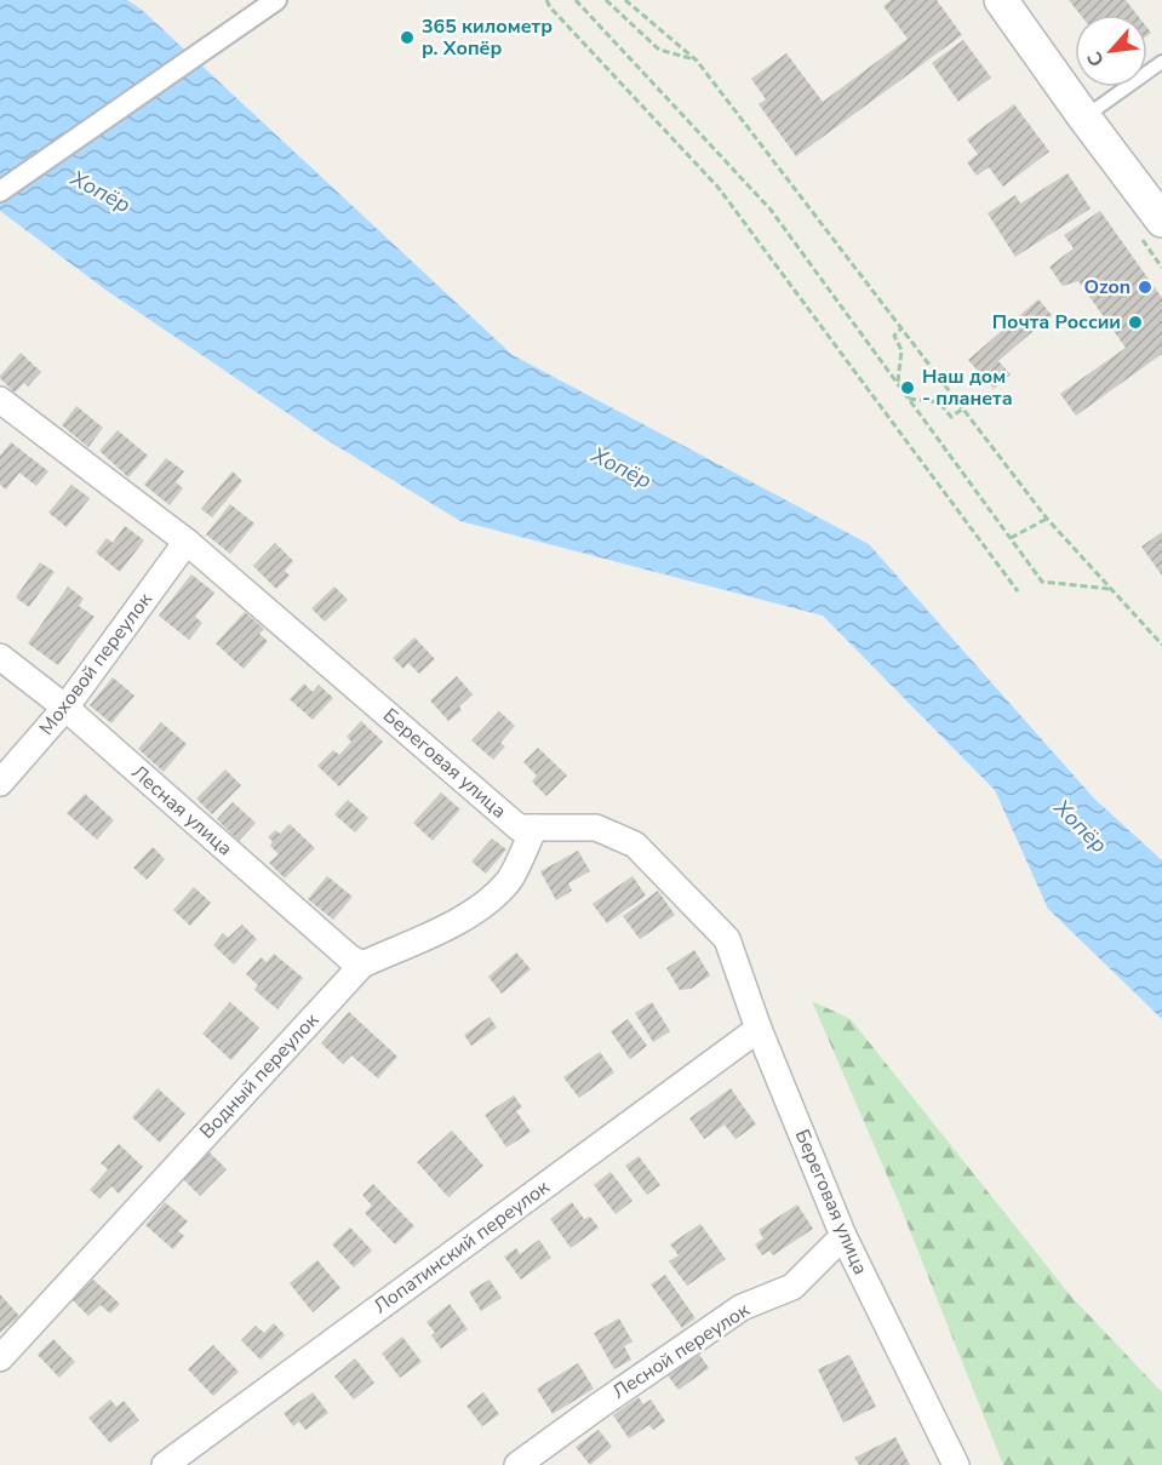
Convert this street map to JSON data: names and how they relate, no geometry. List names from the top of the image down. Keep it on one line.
{"streets":{"street":["Моховой переулок","Береговая улица","Лесная улица","Водный переулок","Лопатинский переулок","Лесной переулок"]},"crossings":[["Моховой переулок","Береговая улица"],["Моховой переулок","Лесная улица"],["Береговая улица","Водный переулок"],["Береговая улица","Лопатинский переулок"],["Береговая улица","Лесной переулок"],["Лесная улица","Водный переулок"]],"water":["Хопёр"],"places":["365 километр р. Хопёр","Ozon","Почта России","Наш дом - планета"],"north":"bottom left"}
